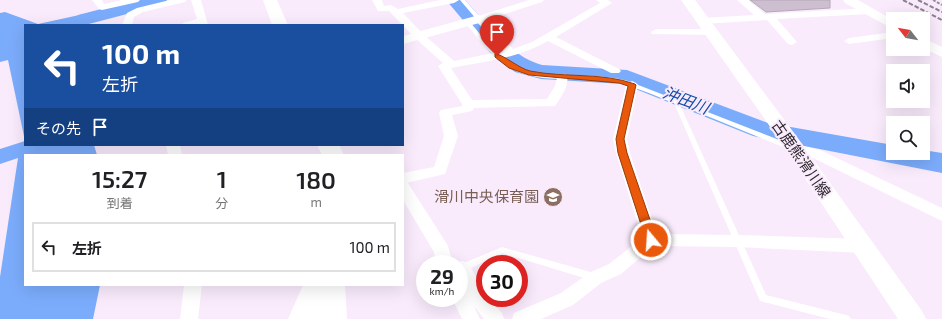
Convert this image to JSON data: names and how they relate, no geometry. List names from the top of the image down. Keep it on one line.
{"streets":{"main road":["古鹿熊滑川線"]},"water":["沖田川"],"places":{"school or university":["滑川中央保育園"]},"north":"top left","page":{"turn":["100 m","左折"],"then":"その先","eta":["15:27","到着","1","分","180","m"],"list":[{"name":"左折","value":"100 m"}],"speed":"29 km/h","limit":"30"}}
